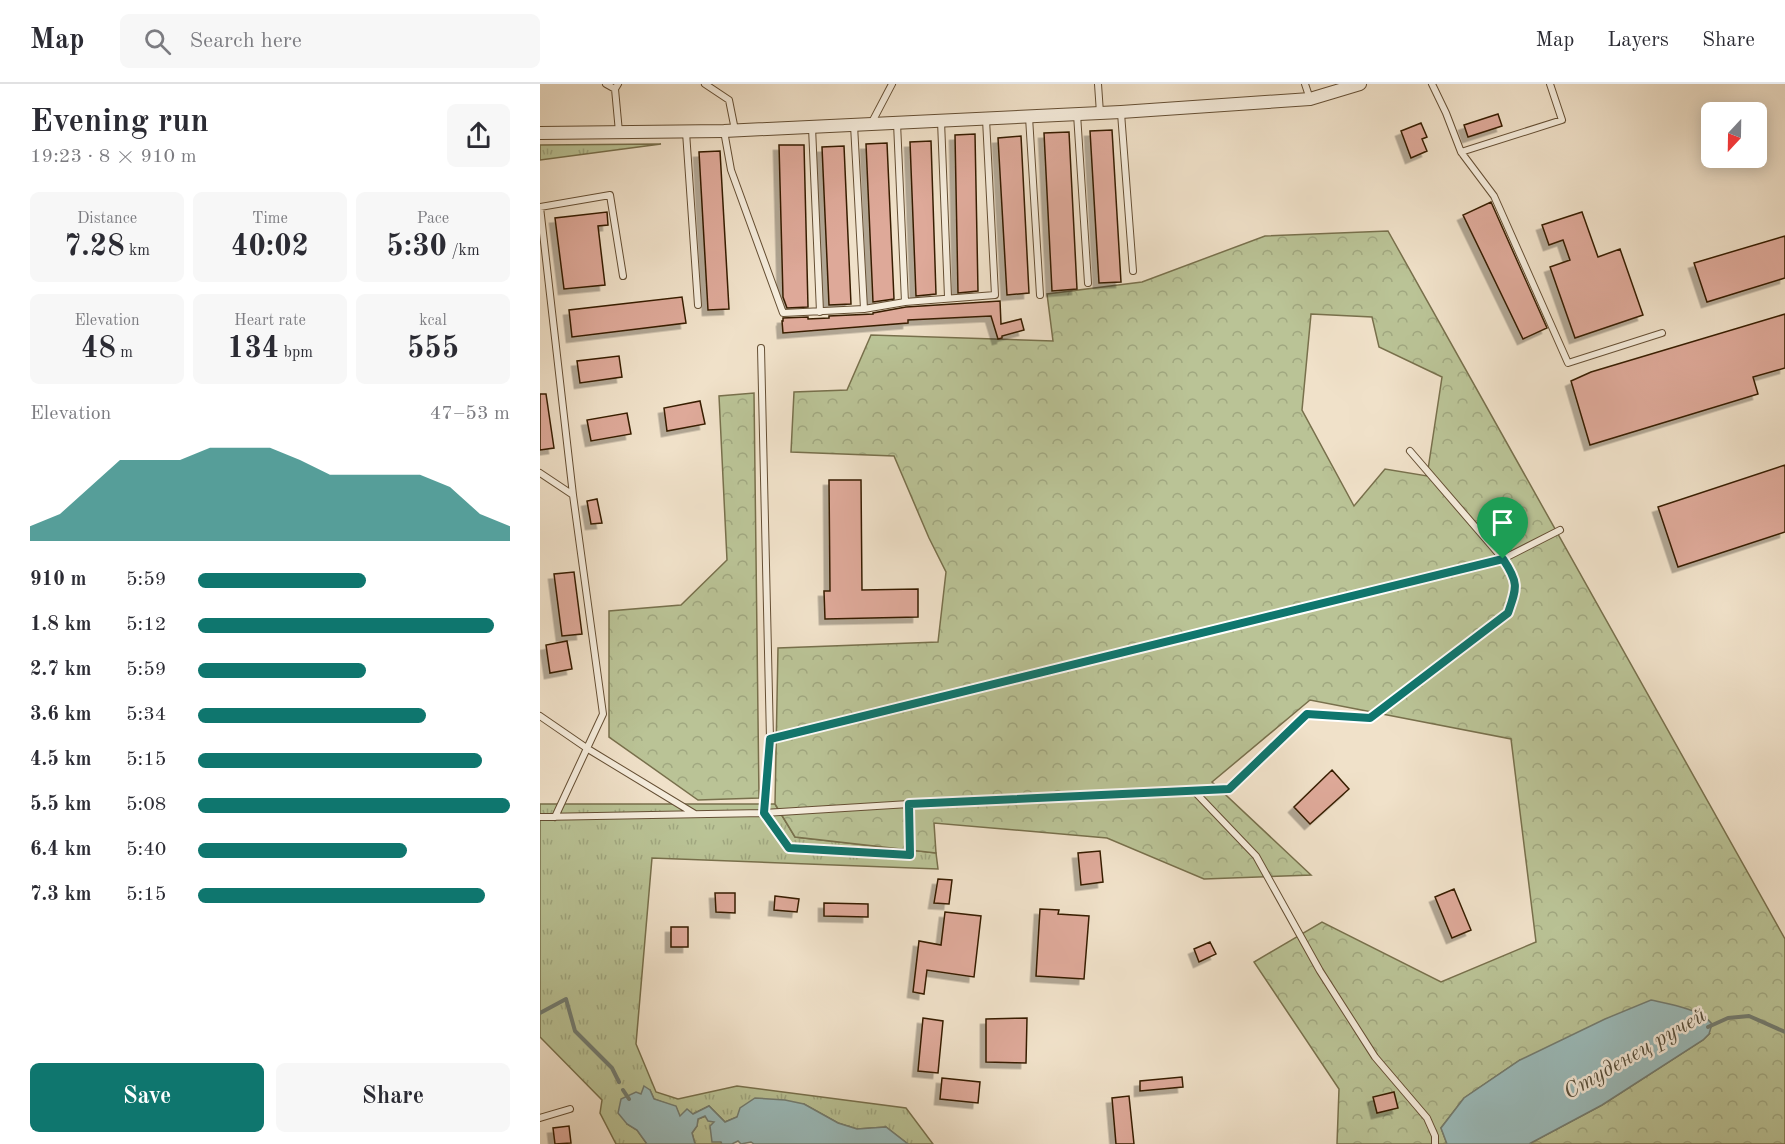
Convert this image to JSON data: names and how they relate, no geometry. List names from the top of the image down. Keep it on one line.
{"water":["Студенец ручей"],"north":"bottom","page":{"header":"Map","search":"Search here","nav":["Map","Layers","Share"],"heading":["Evening run","19:23 · 8 × 910 m"],"stats":[["Distance","7.28 km"],["Time","40:02"],["Pace","5:30 /km"],["Elevation","48 m"],["Heart rate","134 bpm"],["kcal","555"]],"chart":["Elevation","47–53 m"],"list":[{"name":"910 m","note":"5:59"},{"name":"1.8 km","note":"5:12"},{"name":"2.7 km","note":"5:59"},{"name":"3.6 km","note":"5:34"},{"name":"4.5 km","note":"5:15"},{"name":"5.5 km","note":"5:08"},{"name":"6.4 km","note":"5:40"},{"name":"7.3 km","note":"5:15"}],"buttons":["Save","Share"]}}
